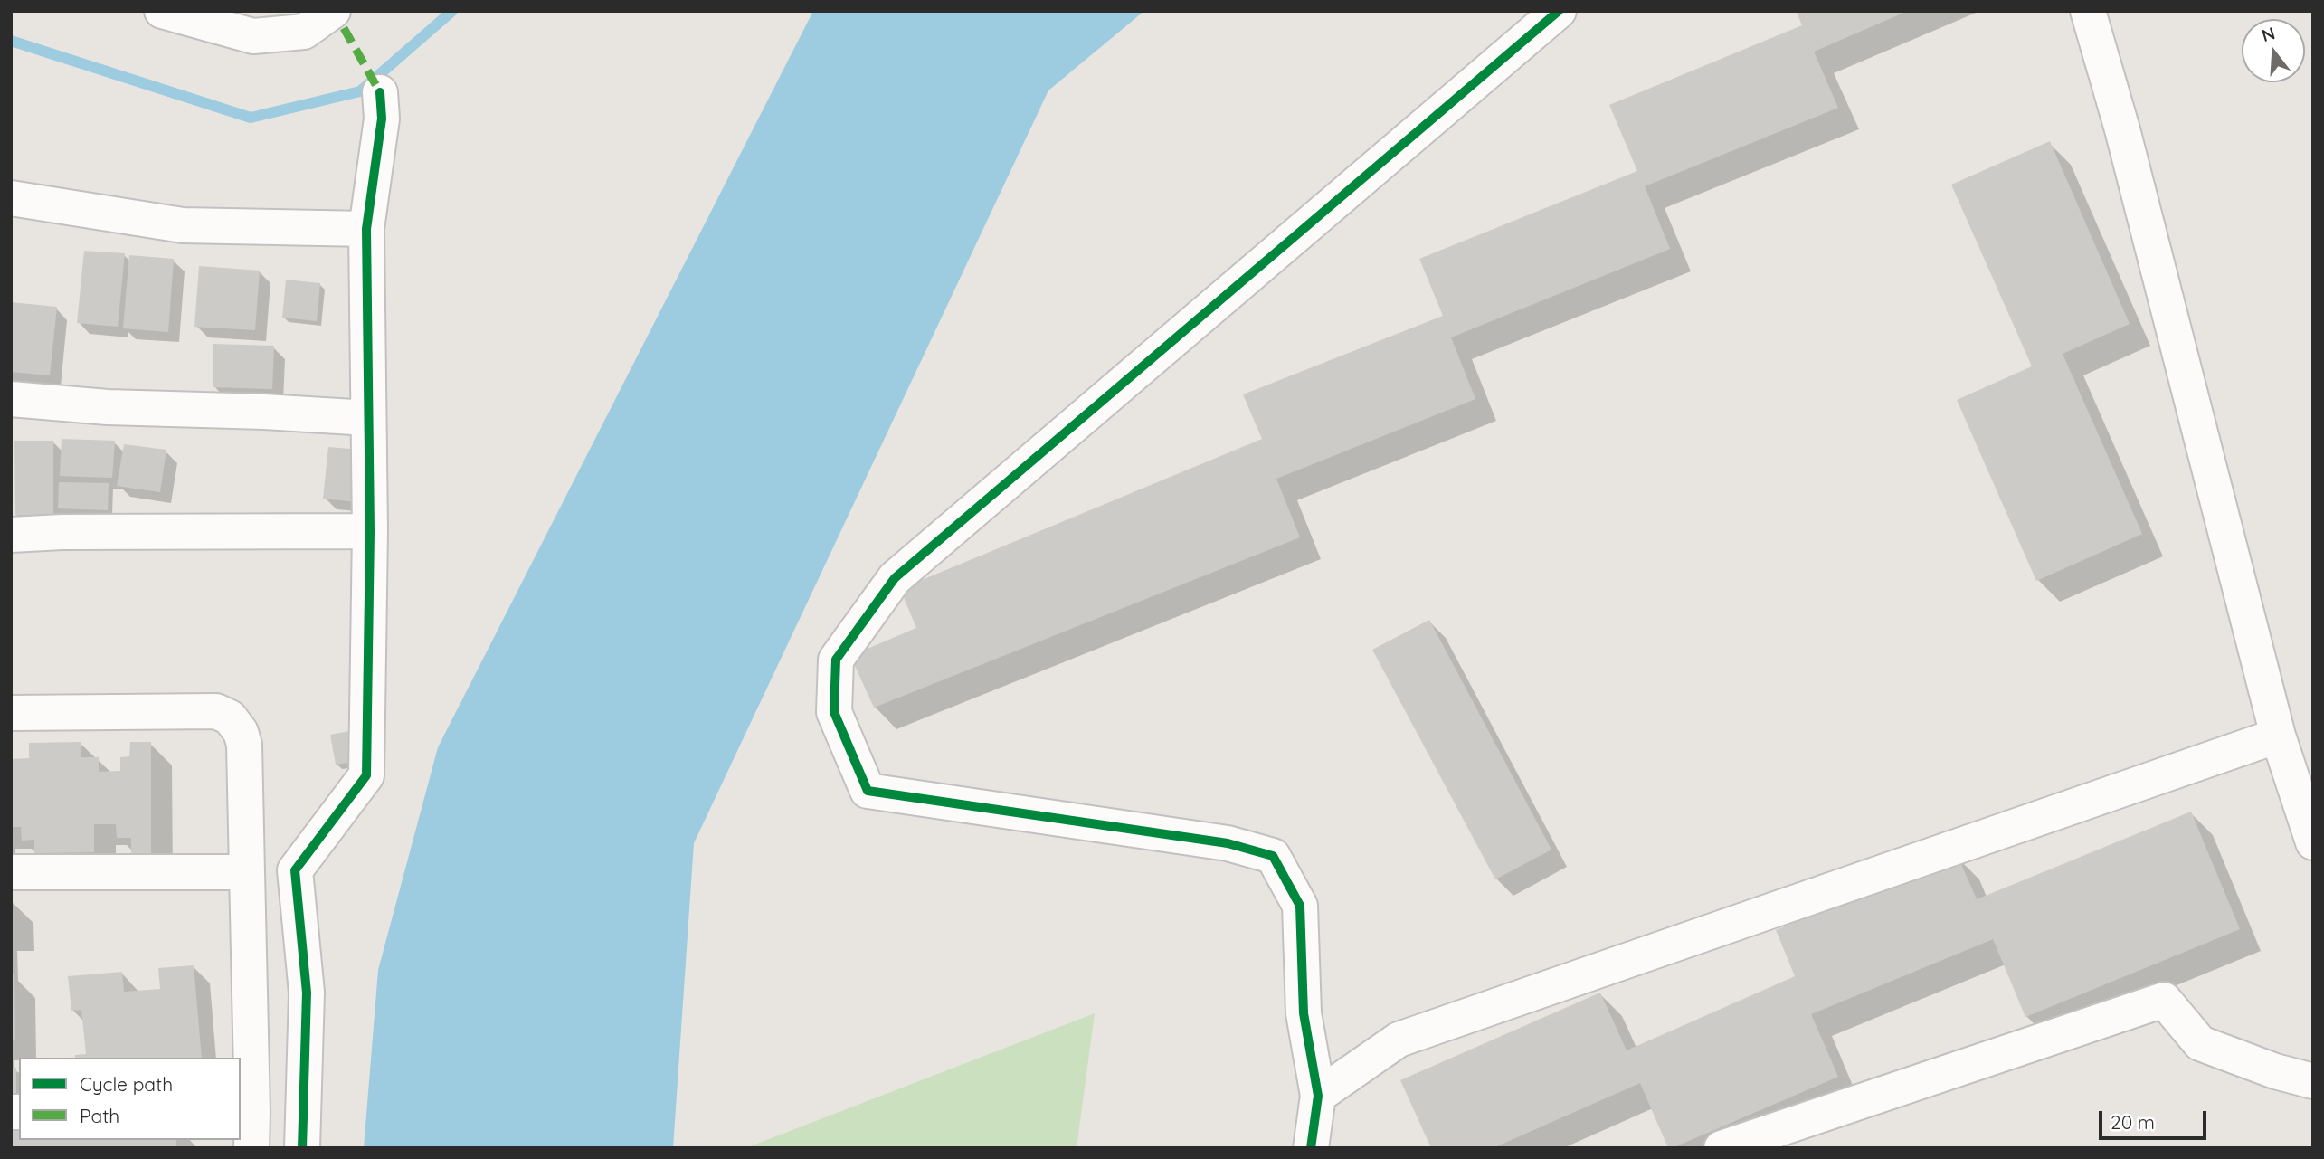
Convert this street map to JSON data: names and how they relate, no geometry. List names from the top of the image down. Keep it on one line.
{"legend":["Cycle path","Path"],"scale_bar":"20 m","north":"top"}
